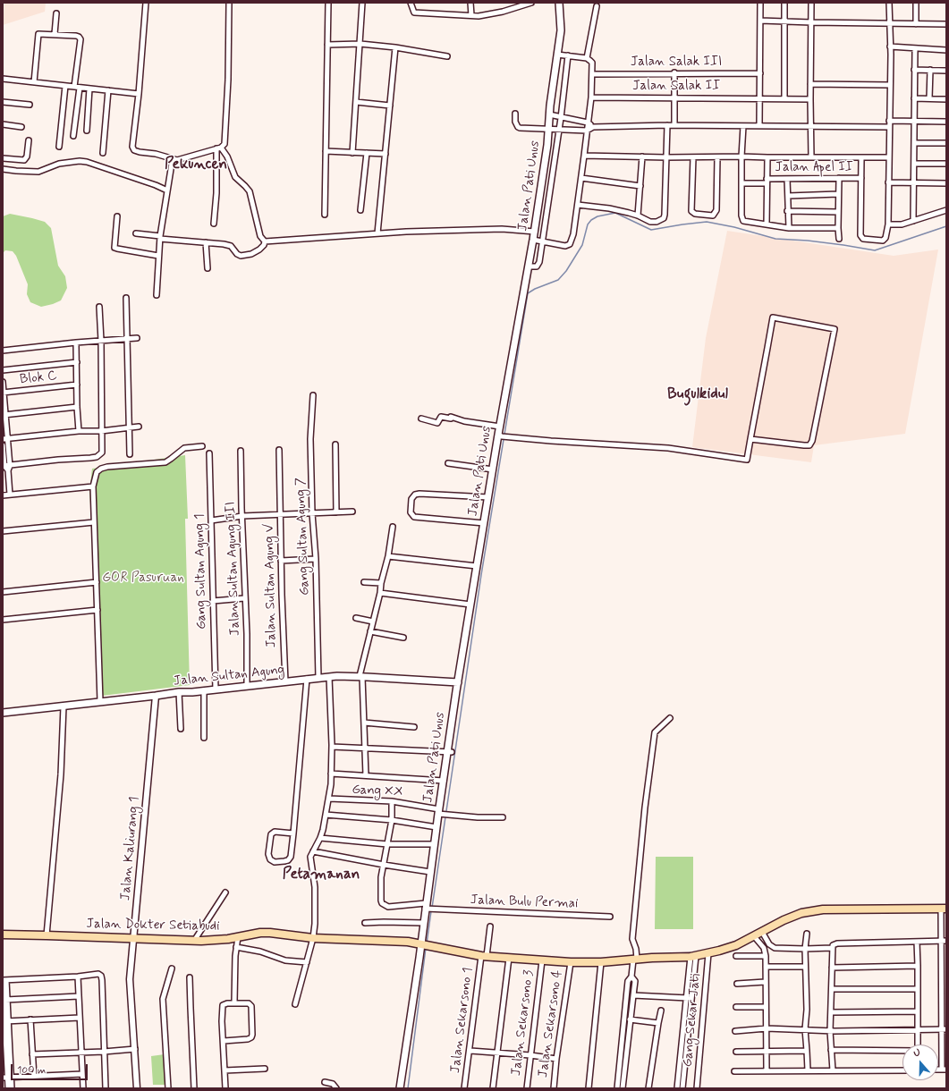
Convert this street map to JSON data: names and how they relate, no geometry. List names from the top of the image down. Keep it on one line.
{"streets":{"highway":["Jalan Dokter Setiabudi"],"main road":["Jalan Pati Unus","Jalan Sultan Agung"],"street":["Jalan Salak III","Jalan Salak II","Jalan Apel II","Blok C","Gang Sultan Agung 7","Jalan Sultan Agung III","Gang Sultan Agung 1","Jalan Sultan Agung V","Gang XX","Jalan Kaliurang 1","Jalan Bulu Permai","Jalan Sekarsono 1","Gang Sekar Jati","Jalan Sekarsono 3","Jalan Sekarsono 4"]},"crossings":[["Jalan Pati Unus","Jalan Sultan Agung"],["Jalan Pati Unus","Gang XX"],["Jalan Pati Unus","Jalan Bulu Permai"],["Jalan Pati Unus","Jalan Dokter Setiabudi"],["Gang Sultan Agung 7","Jalan Sultan Agung"],["Jalan Sultan Agung III","Jalan Sultan Agung"],["Gang Sultan Agung 1","Jalan Sultan Agung"],["Jalan Sultan Agung V","Jalan Sultan Agung"],["Jalan Sultan Agung","Jalan Kaliurang 1"],["Jalan Kaliurang 1","Jalan Dokter Setiabudi"],["Jalan Dokter Setiabudi","Jalan Sekarsono 1"],["Jalan Dokter Setiabudi","Gang Sekar Jati"],["Jalan Dokter Setiabudi","Jalan Sekarsono 3"],["Jalan Dokter Setiabudi","Jalan Sekarsono 4"]],"districts":["Pekuncen","Bugulkidul","Petamanan"],"parks":["GOR Pasuruan"],"scale_bar":"100 m","north":"top"}
